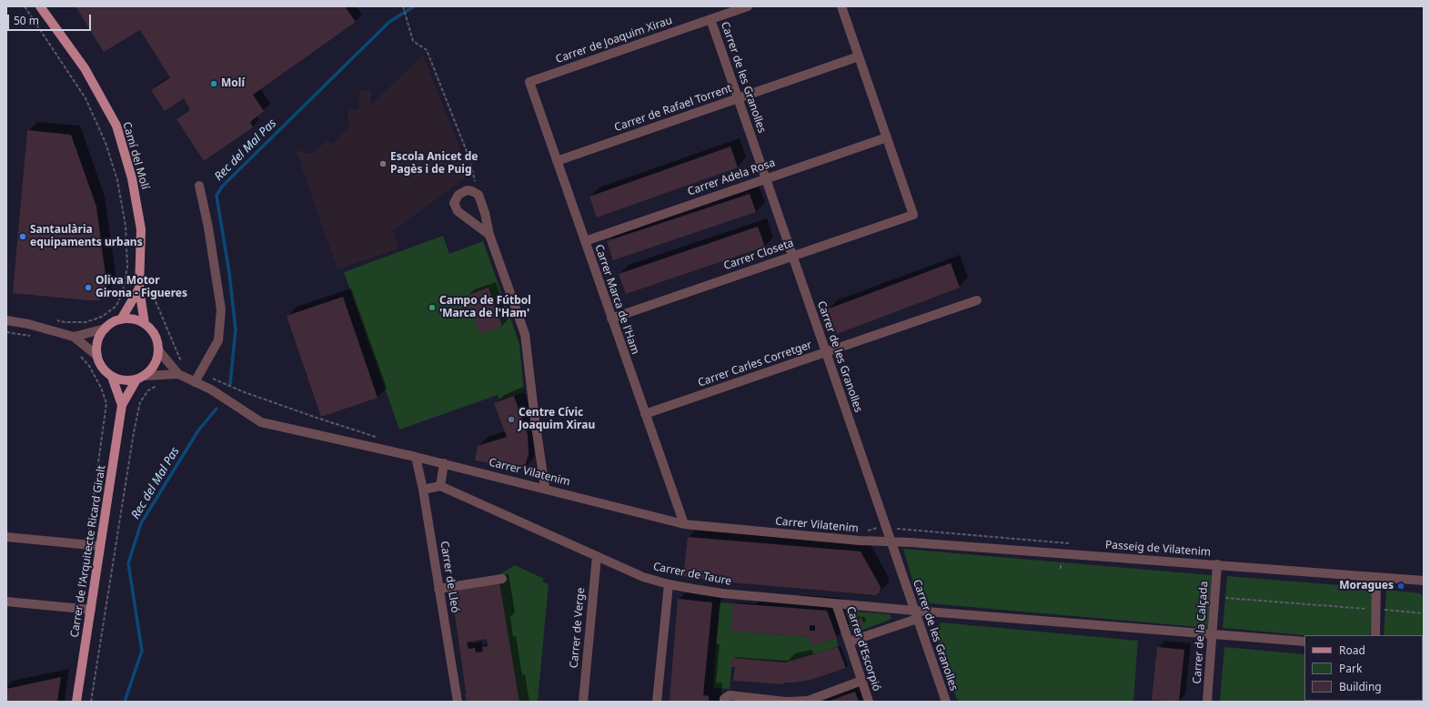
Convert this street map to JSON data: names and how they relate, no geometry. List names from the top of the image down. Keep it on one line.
{"streets":{"main road":["Camí del Molí","Carrer de l'Arquitecte Ricard Giralt"],"street":["Carrer de Joaquim Xirau","Carrer de les Granolles","Carrer de Rafael Torrent","Carrer Adela Rosa","Carrer Closeta","Carrer Marca de l'Ham","Carrer Carles Corretger","Carrer Vilatenim","Passeig de Vilatenim","Carrer de Taure","Carrer de Lleó","Carrer de Verge","Carrer de la Calçada","Carrer d'Escorpió"]},"crossings":[["Carrer de Joaquim Xirau","Carrer de les Granolles"],["Carrer de Joaquim Xirau","Carrer Marca de l'Ham"],["Carrer de les Granolles","Carrer de Rafael Torrent"],["Carrer de les Granolles","Carrer Adela Rosa"],["Carrer de les Granolles","Carrer Closeta"],["Carrer de les Granolles","Carrer Carles Corretger"],["Carrer de les Granolles","Carrer Vilatenim"],["Carrer de les Granolles","Passeig de Vilatenim"],["Carrer de les Granolles","Carrer de Taure"],["Carrer de Rafael Torrent","Carrer Marca de l'Ham"],["Camí del Molí","Carrer Vilatenim"],["Camí del Molí","Carrer de l'Arquitecte Ricard Giralt"],["Carrer Adela Rosa","Carrer Closeta"],["Carrer Adela Rosa","Carrer Marca de l'Ham"],["Carrer Closeta","Carrer Marca de l'Ham"],["Carrer Marca de l'Ham","Carrer Carles Corretger"],["Carrer Marca de l'Ham","Carrer Vilatenim"],["Carrer Vilatenim","Passeig de Vilatenim"],["Carrer Vilatenim","Carrer de l'Arquitecte Ricard Giralt"],["Carrer Vilatenim","Carrer de Lleó"],["Passeig de Vilatenim","Carrer de la Calçada"],["Carrer de Taure","Carrer de Verge"],["Carrer de Taure","Carrer d'Escorpió"]],"water":["Rec del Mal Pas"],"places":["Molí","Escola Anicet de Pagès i de Puig","Santaulària equipaments urbans","Oliva Motor Girona - Figueres","Campo de Fútbol 'Marca de l'Ham'","Centre Cívic Joaquim Xirau","Moragues"],"legend":["Road","Park","Building"],"scale_bar":"50 m"}
